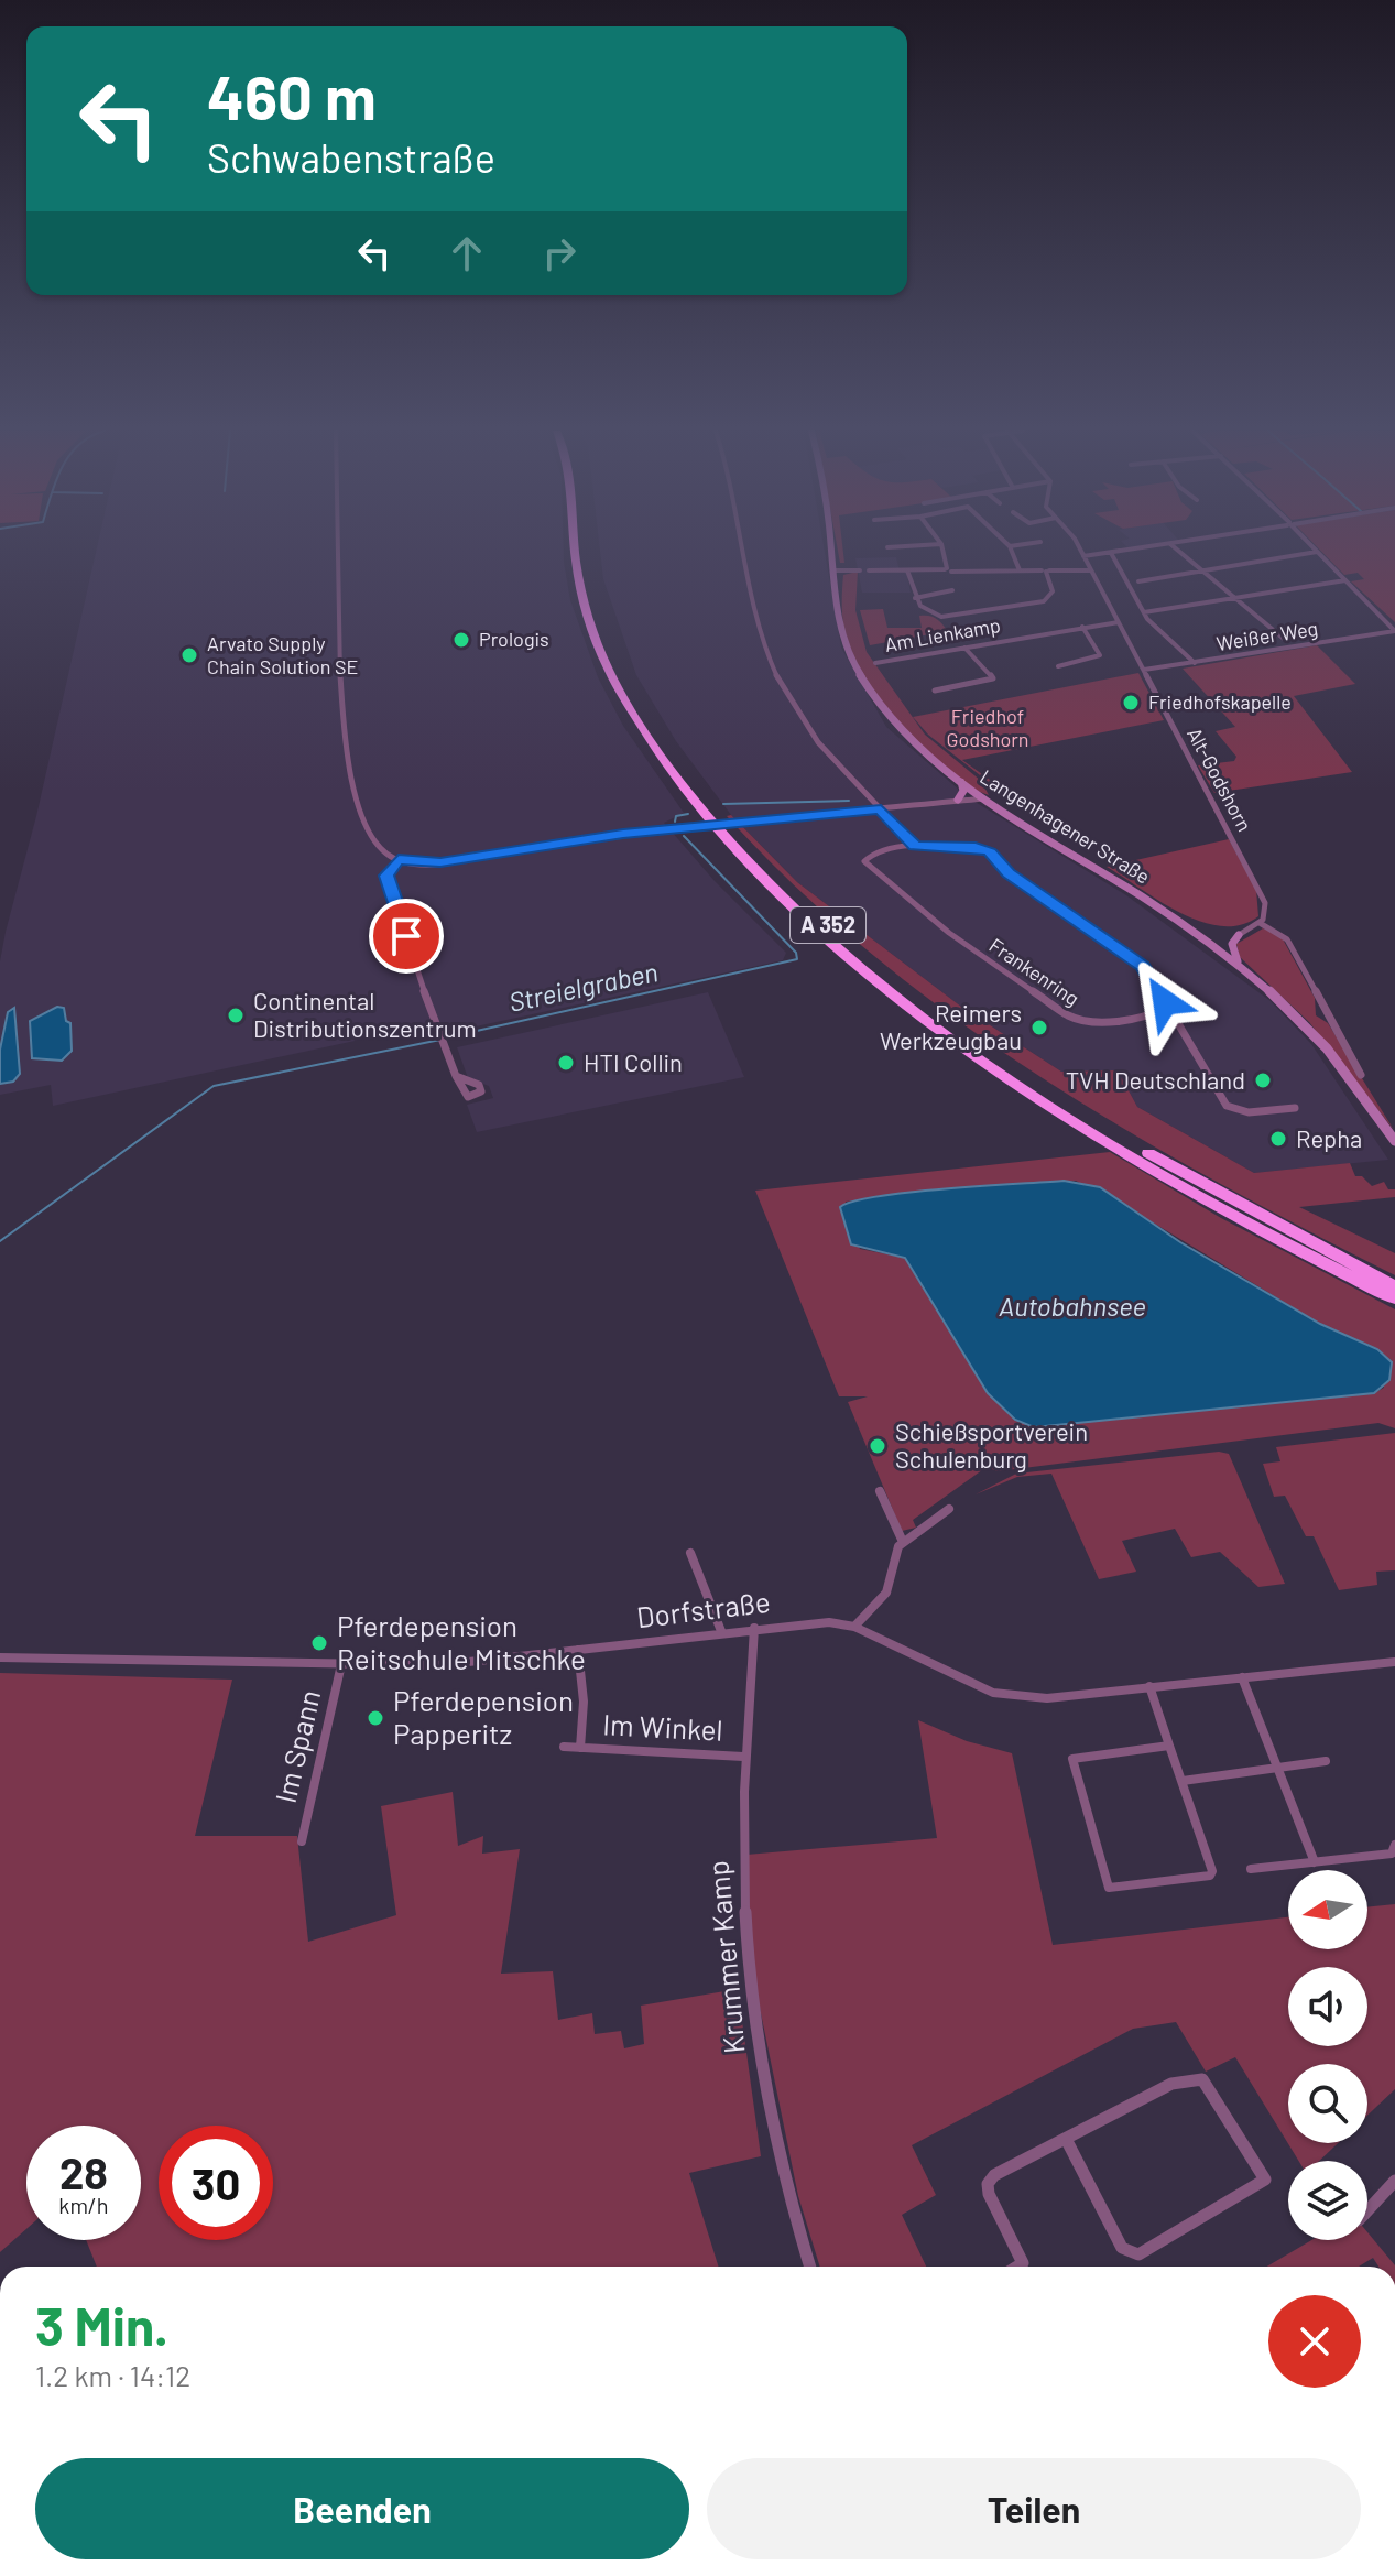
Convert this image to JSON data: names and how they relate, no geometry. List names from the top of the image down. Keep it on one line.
{"streets":{"highway":["A 352"],"main road":["Langenhagener Straße"],"street":["Am Lienkamp","Weißer Weg","Alt-Godshorn","Frankenring","Dorfstraße","Im Winkel","Im Spann","Krummer Kamp"]},"crossings":[["Am Lienkamp","Alt-Godshorn"],["Weißer Weg","Alt-Godshorn"],["Dorfstraße","Im Winkel"],["Dorfstraße","Im Spann"],["Dorfstraße","Krummer Kamp"],["Im Winkel","Krummer Kamp"]],"water":["Streielgraben","Autobahnsee"],"parks":["Friedhof Godshorn"],"places":["Prologis","Arvato Supply Chain Solution SE","Friedhofskapelle","Continental Distributionszentrum","Reimers Werkzeugbau","HTI Collin","TVH Deutschland","Repha","Schießsportverein Schulenburg","Pferdepension Reitschule Mitschke","Pferdepension Papperitz"],"north":"left","page":{"turn":["460 m","Schwabenstraße"],"speed":"28 km/h","limit":"30","heading":["3 Min.","1.2 km · 14:12"],"buttons":["Beenden","Teilen"]}}
